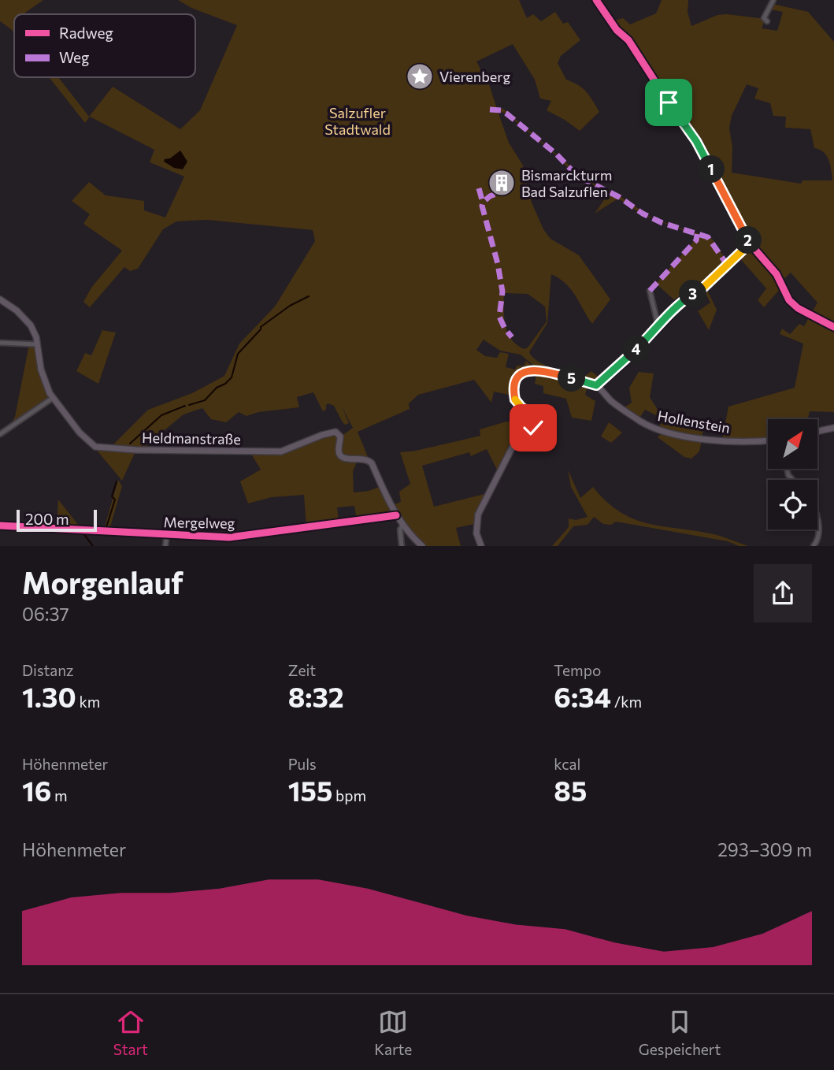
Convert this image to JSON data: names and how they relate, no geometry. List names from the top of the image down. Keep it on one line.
{"streets":{"main road":["Hollenstein","Heldmanstraße"],"street":["Mergelweg"]},"crossings":[["Heldmanstraße","Mergelweg"]],"parks":["Salzufler Stadtwald"],"places":{"place":["Vierenberg"],"building":["Bismarckturm Bad Salzuflen"]},"legend":["Radweg","Weg"],"scale_bar":"200 m","north":"top right","page":{"pins":["1","2","3","4","5"],"scale":"200 m","heading":["Morgenlauf","06:37"],"stats":[["Distanz","1.30 km"],["Zeit","8:32"],["Tempo","6:34 /km"],["Höhenmeter","16 m"],["Puls","155 bpm"],["kcal","85"]],"chart":["Höhenmeter","293–309 m"],"tabs":["Start","Karte","Gespeichert"]}}
